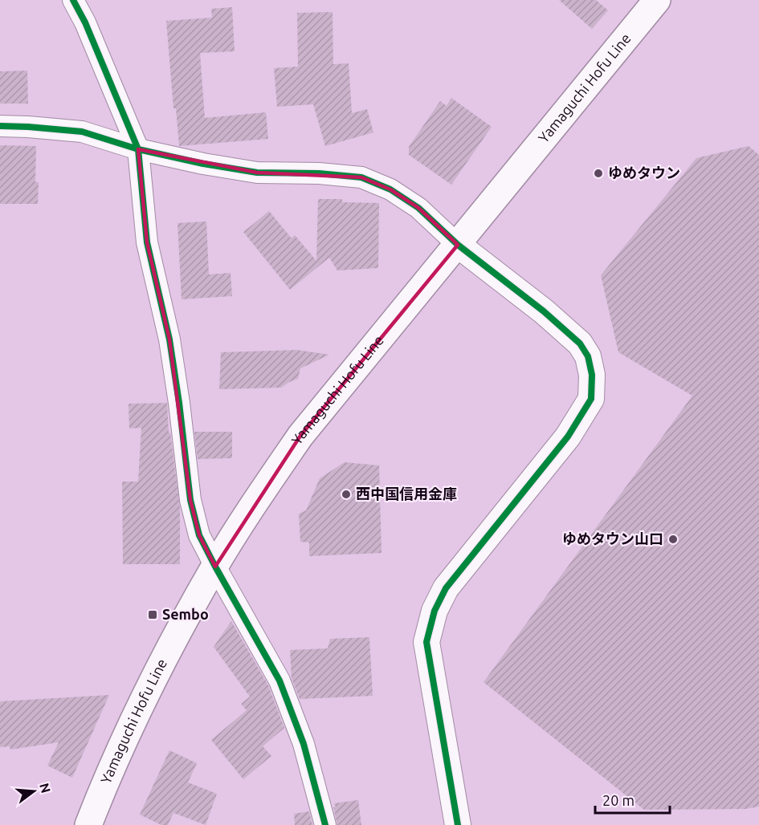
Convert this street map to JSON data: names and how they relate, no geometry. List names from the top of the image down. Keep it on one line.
{"streets":{"main road":["Yamaguchi Hofu Line"]},"places":{"other":["ゆめタウン","西中国信用金庫","ゆめタウン山口"],"transit":["Sembo"]},"scale_bar":"20 m","north":"right"}
